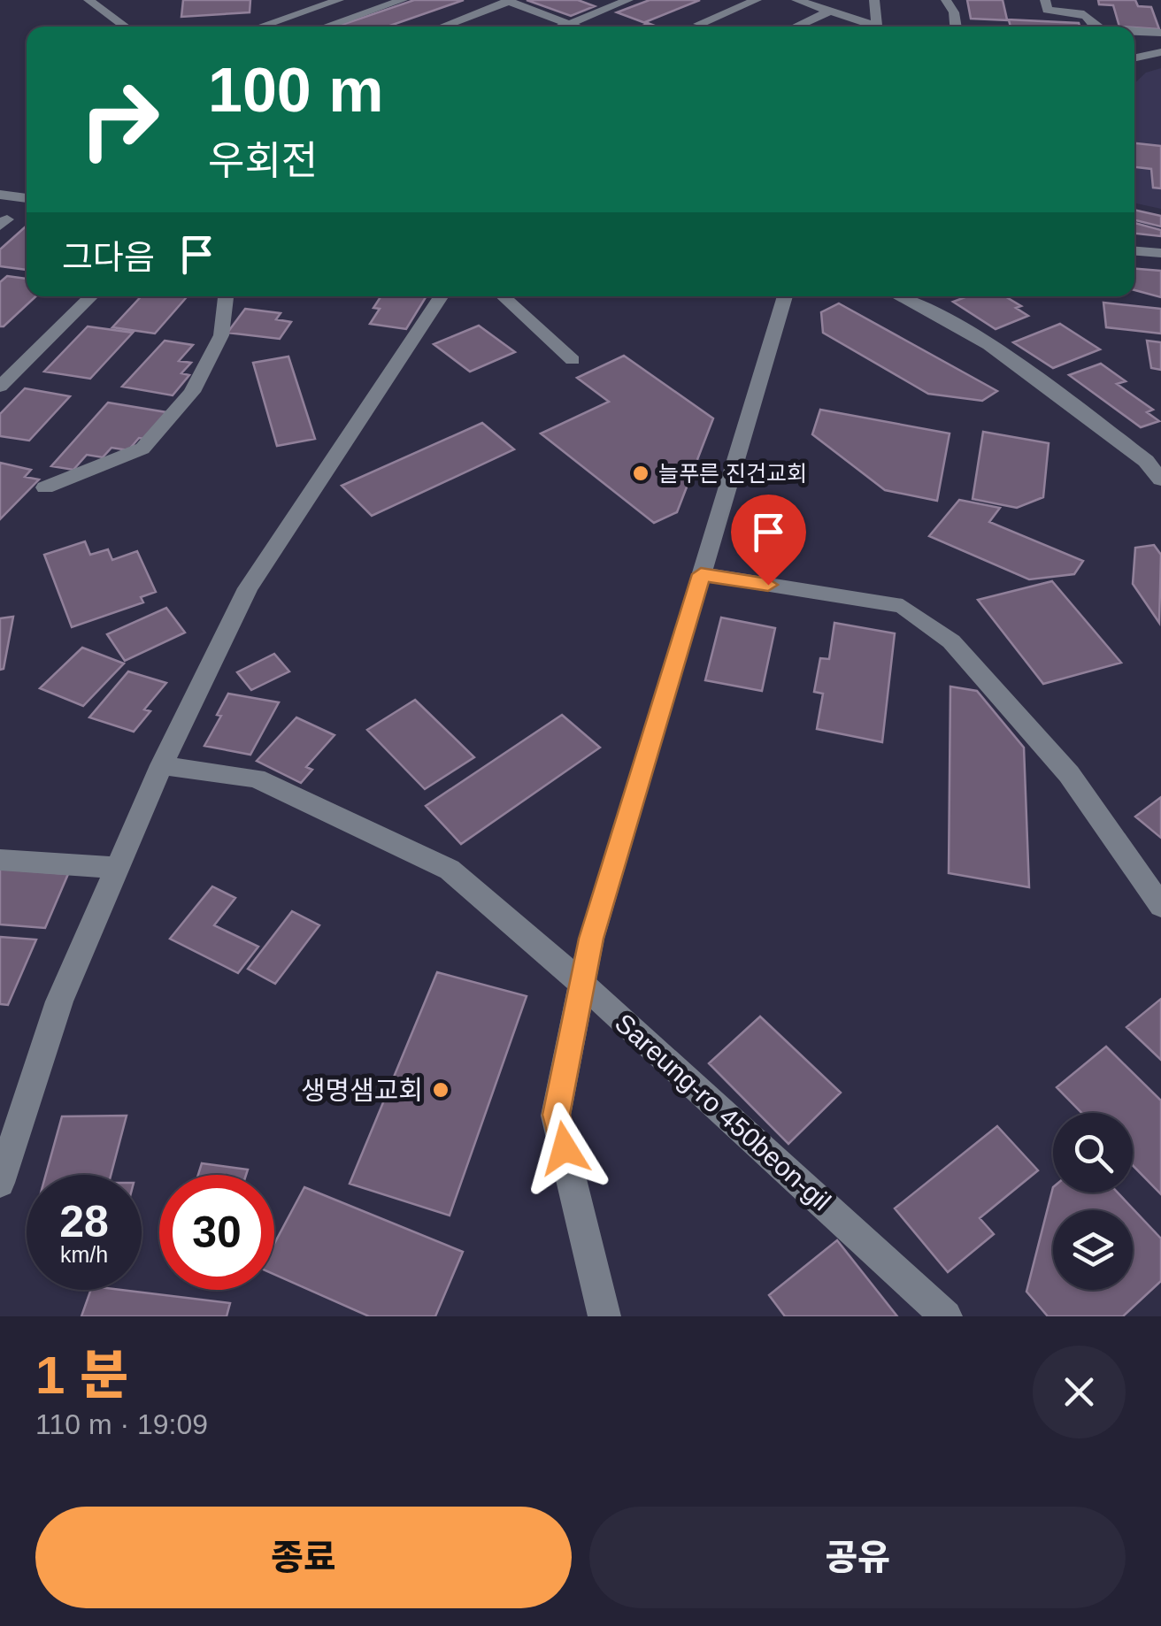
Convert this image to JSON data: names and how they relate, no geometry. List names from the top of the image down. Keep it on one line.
{"streets":{"street":["Sareung-ro 450beon-gil"]},"places":["늘푸른 진건교회","생명샘교회"],"page":{"turn":["100 m","우회전"],"then":"그다음","speed":"28 km/h","limit":"30","heading":["1 분","110 m · 19:09"],"buttons":["종료","공유"]}}
